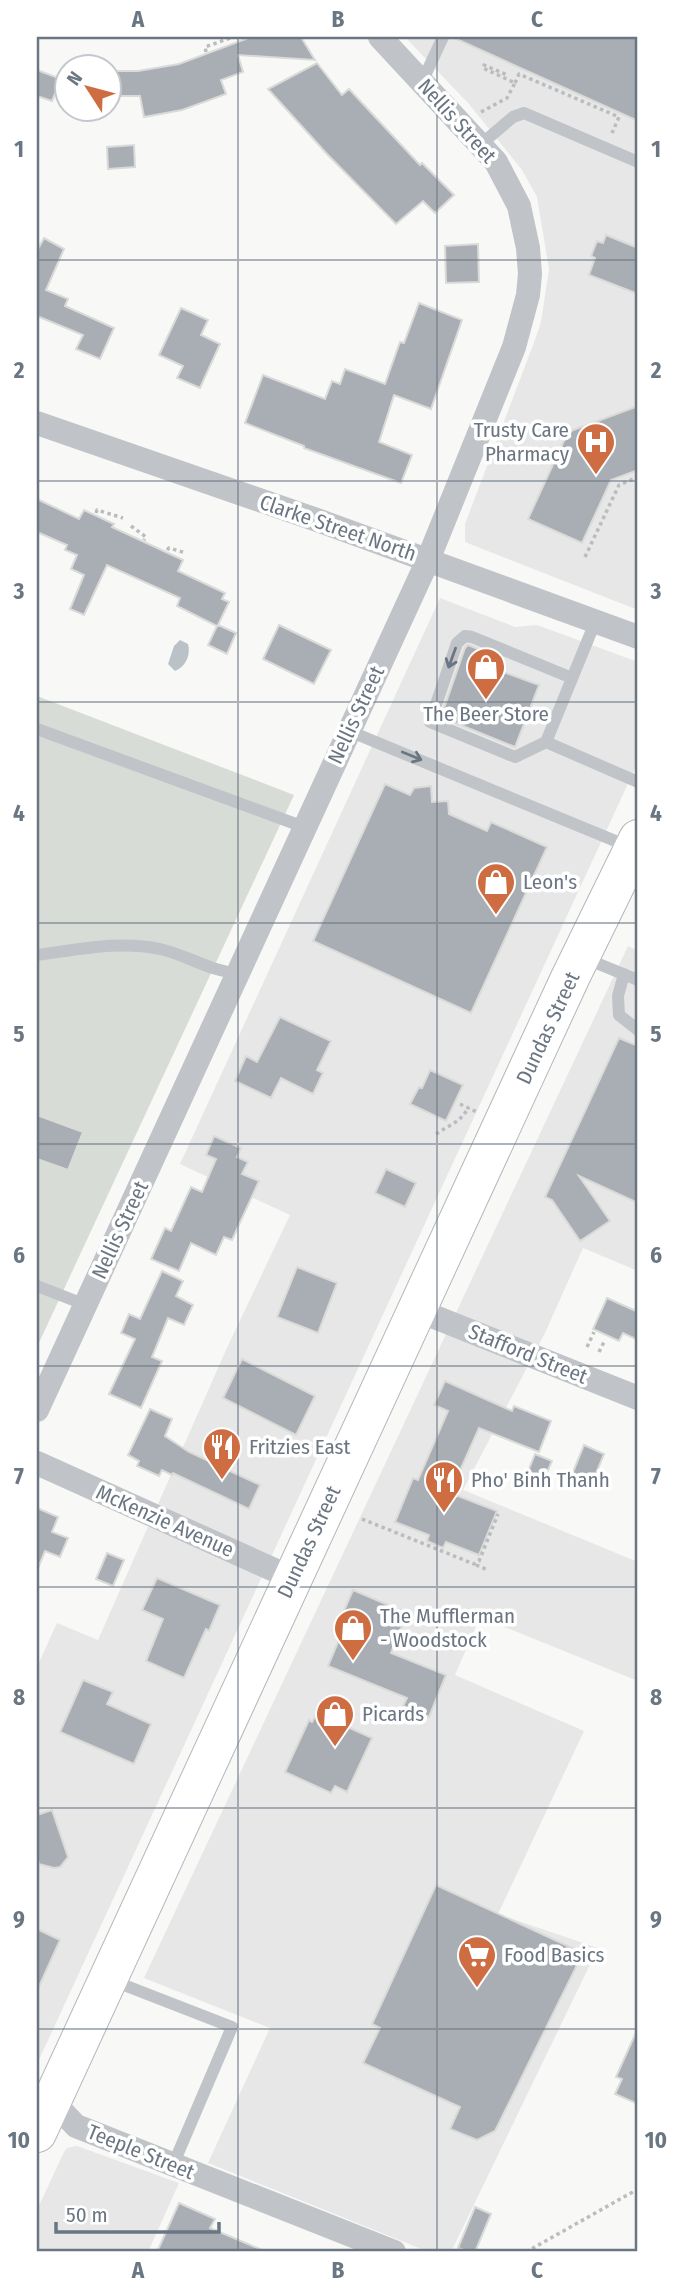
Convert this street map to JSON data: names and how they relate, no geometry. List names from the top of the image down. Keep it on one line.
{"streets":{"main road":["Dundas Street"],"street":["Nellis Street","Clarke Street North","Stafford Street","McKenzie Avenue","Teeple Street"]},"crossings":[["Nellis Street","Clarke Street North"],["Dundas Street","Stafford Street"],["Dundas Street","McKenzie Avenue"],["Dundas Street","Teeple Street"]],"places":{"hospital":["Trusty Care Pharmacy"],"shop":["The Beer Store","Leon's","The Mufflerman - Woodstock","Picards"],"restaurant":["Fritzies East","Pho' Binh Thanh"],"supermarket":["Food Basics"]},"scale_bar":"50 m","north":"top left","grid":{"columns":["A","B","C"],"rows":["1","2","3","4","5","6","7","8","9","10"]}}
